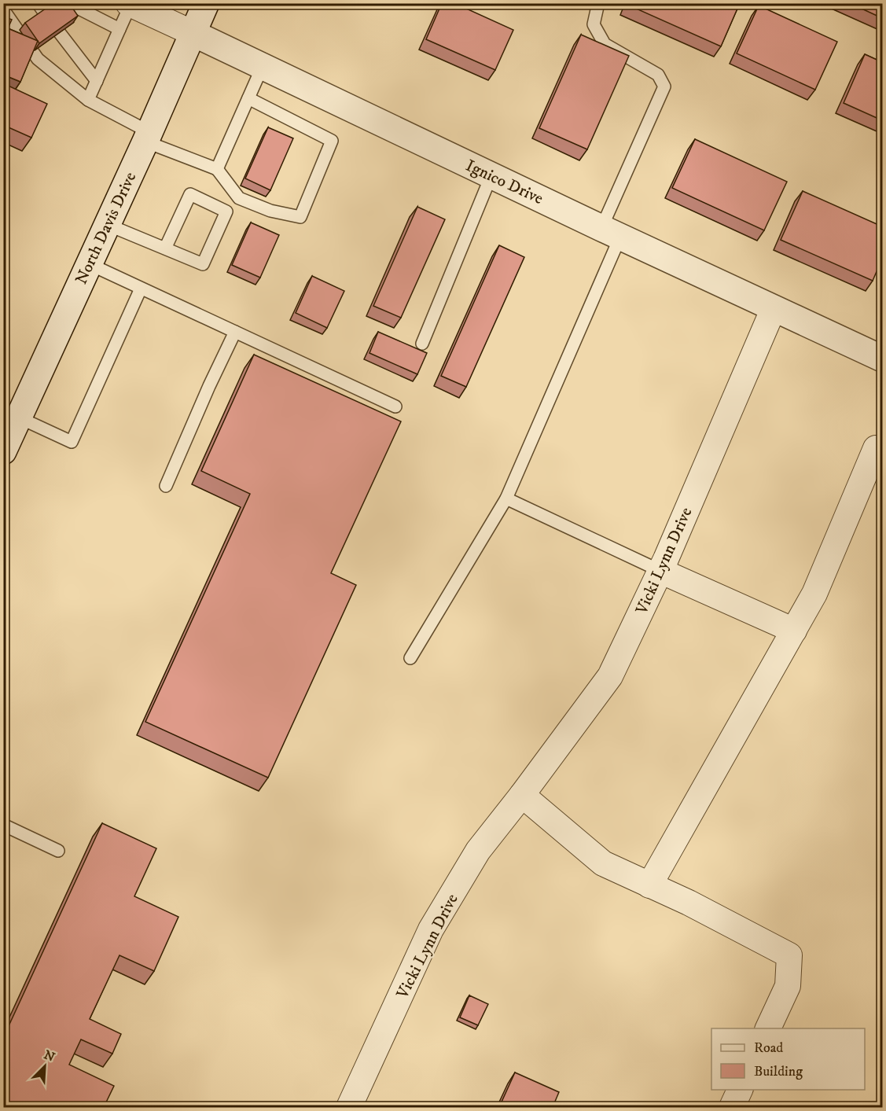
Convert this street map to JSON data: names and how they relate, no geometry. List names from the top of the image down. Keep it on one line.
{"streets":{"street":["Ignico Drive","North Davis Drive","Vicki Lynn Drive"]},"crossings":[["Ignico Drive","North Davis Drive"],["Ignico Drive","Vicki Lynn Drive"]],"legend":["Road","Building"],"north":"top right"}
